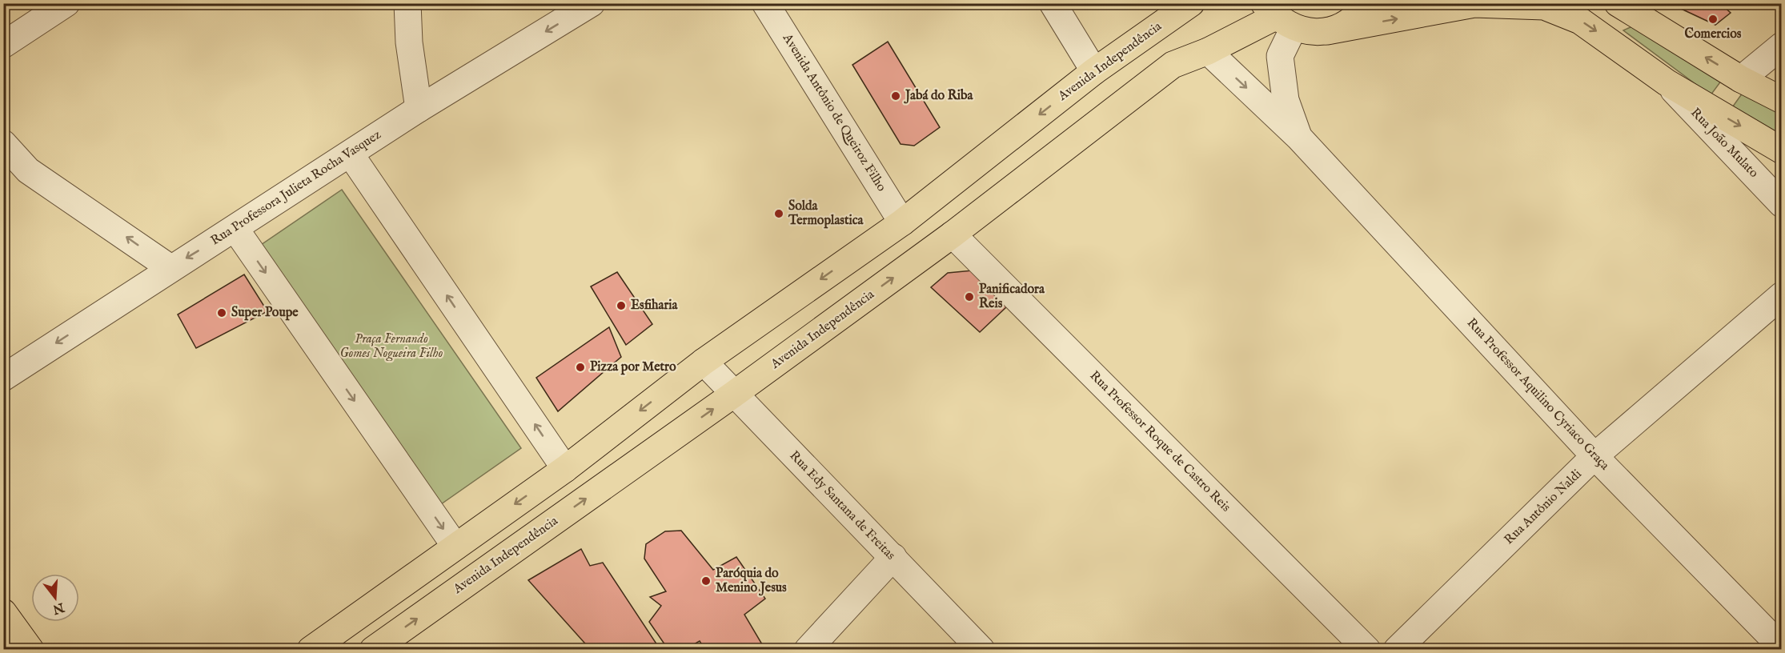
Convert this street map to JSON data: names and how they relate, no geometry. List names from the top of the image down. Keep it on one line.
{"streets":{"main road":["Avenida Independência"],"street":["Avenida Antônio de Queiroz Filho","Rua João Mulato","Rua Professora Julieta Rocha Vasquez","Rua Professor Aquilino Cyriaco Graça","Rua Professor Roque de Castro Reis","Rua Edy Santana de Freitas","Rua Antônio Naldi"]},"crossings":[["Avenida Independência","Avenida Antônio de Queiroz Filho"],["Avenida Independência","Rua Professor Aquilino Cyriaco Graça"],["Avenida Independência","Rua Professor Roque de Castro Reis"],["Avenida Independência","Rua Edy Santana de Freitas"],["Rua Professor Aquilino Cyriaco Graça","Rua Antônio Naldi"]],"one_way":["Rua Professora Julieta Rocha Vasquez"],"parks":["Praça Fernando Gomes Nogueira Filho"],"places":["Comercios","Jabá do Riba","Solda Termoplastica","Panificadora Reis","Esfiharia","Super Poupe","Pizza por Metro","Paróquia do Menino Jesus"],"north":"bottom"}
